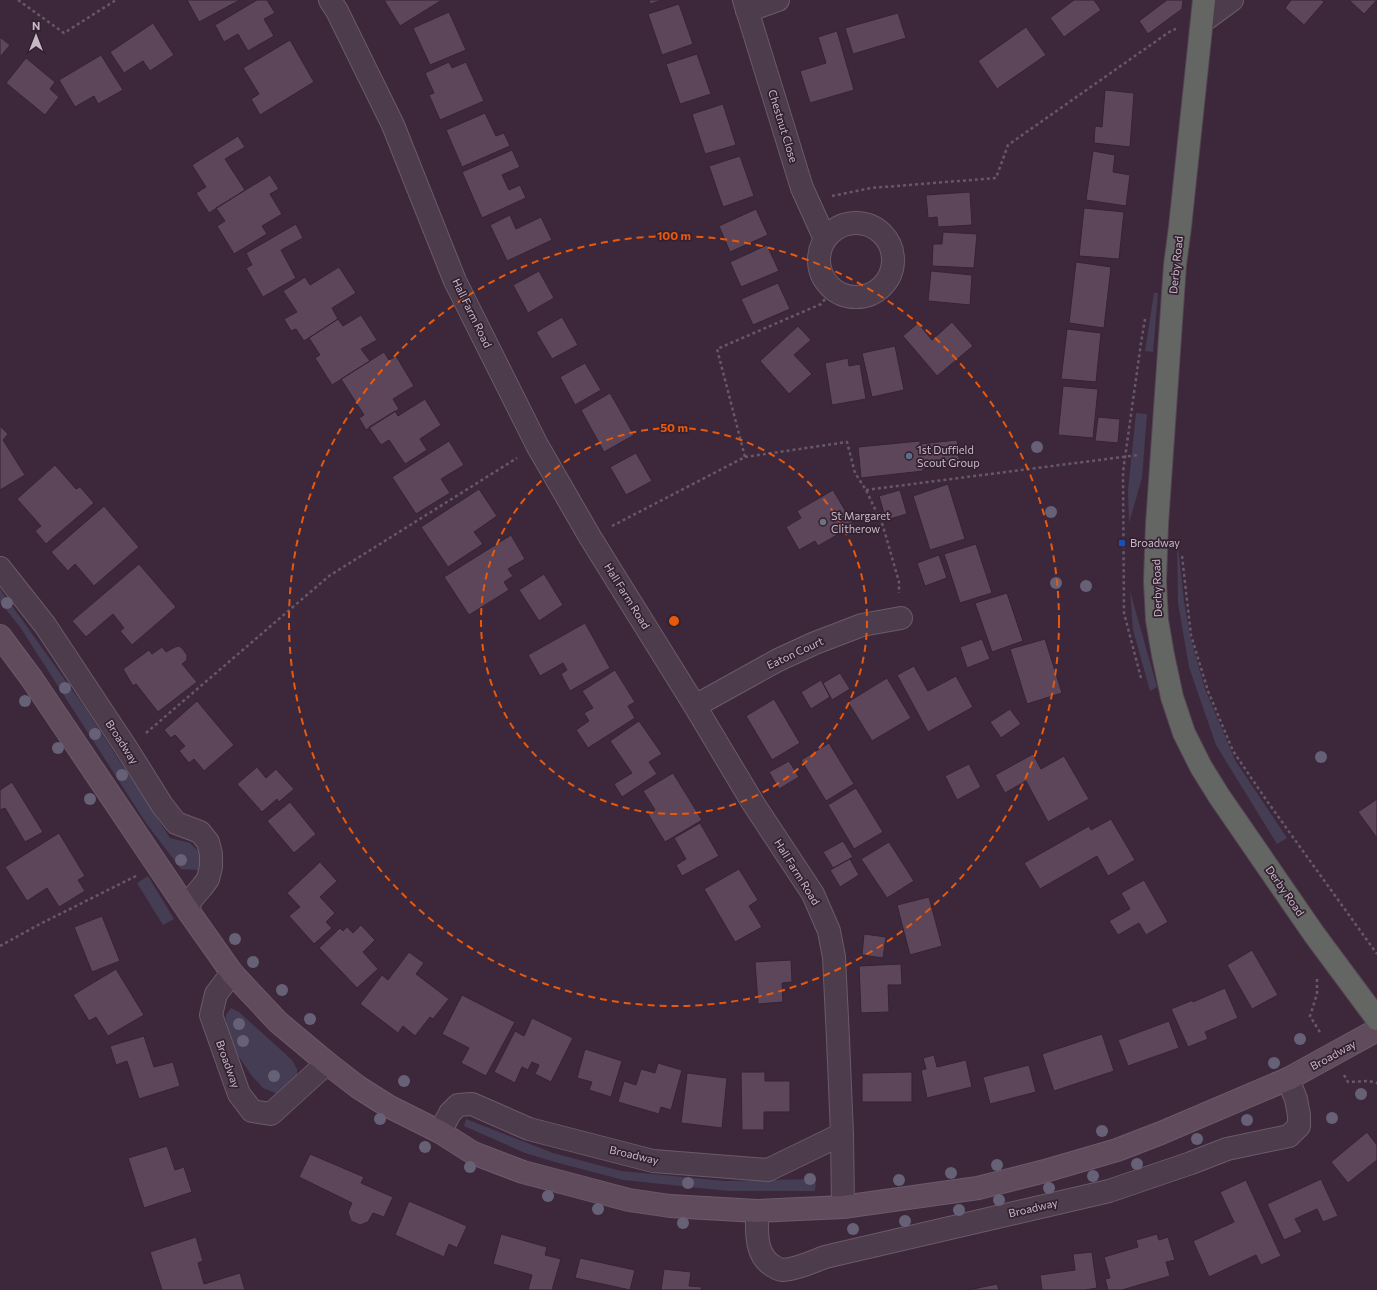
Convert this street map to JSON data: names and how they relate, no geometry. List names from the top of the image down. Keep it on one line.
{"streets":{"highway":["Derby Road"],"main road":["Broadway"],"street":["Chestnut Close","Hall Farm Road","Eaton Court"]},"crossings":[["Hall Farm Road","Eaton Court"],["Hall Farm Road","Broadway"]],"places":{"other":["1st Duffield Scout Group","St Margaret Clitherow"],"transit":["Broadway"]},"north":"top","rings":["100 m","50 m"]}
